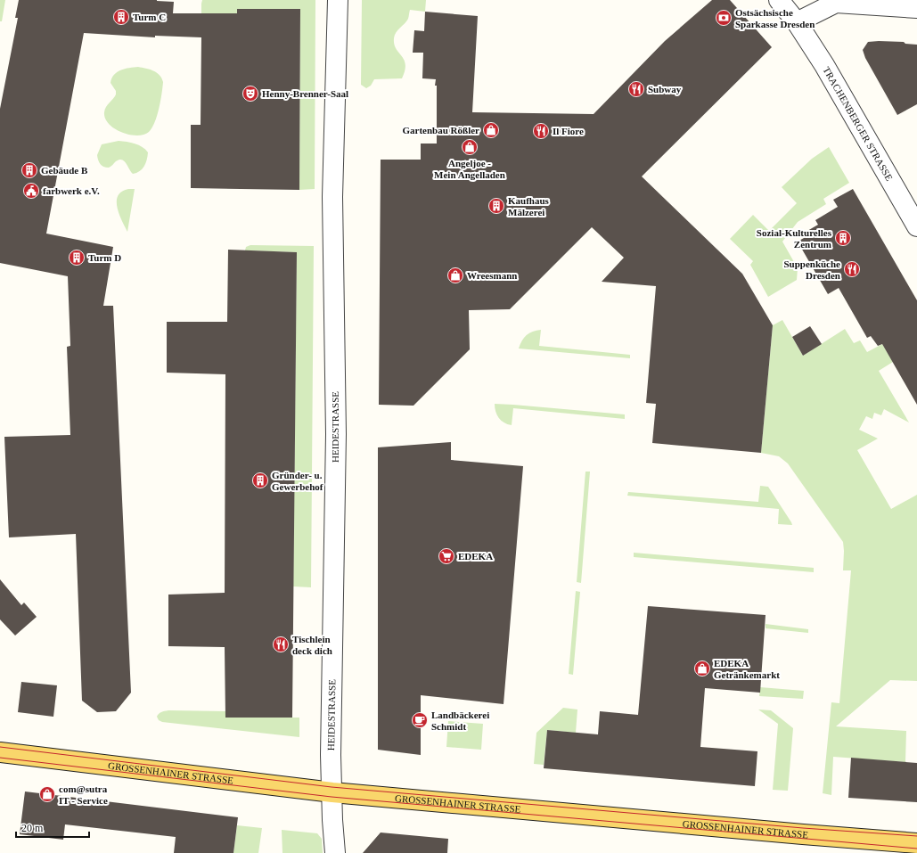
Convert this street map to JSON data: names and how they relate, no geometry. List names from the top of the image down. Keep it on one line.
{"streets":{"main road":["GROSSENHAINER STRASSE"],"street":["TRACHENBERGER STRASSE","HEIDESTRASSE"]},"crossings":[["HEIDESTRASSE","GROSSENHAINER STRASSE"]],"places":{"building":["Turm C","Gebäude B","Kaufhaus Mälzerei","Sozial-Kulturelles Zentrum","Turm D","Gründer- u. Gewerbehof"],"bank":["Ostsächsische Sparkasse Dresden"],"restaurant":["Subway","Il Fiore","Suppenküche Dresden","Tischlein deck dich"],"theatre":["Henny-Brenner-Saal"],"shop":["Gartenbau Rößler","Angeljoe - Mein Angelladen","Wreesmann","EDEKA Getränkemarkt","com@sutra IT - Service"],"public building":["farbwerk e.V."],"supermarket":["EDEKA"],"cafe":["Landbäckerei Schmidt"]},"scale_bar":"20 m"}
